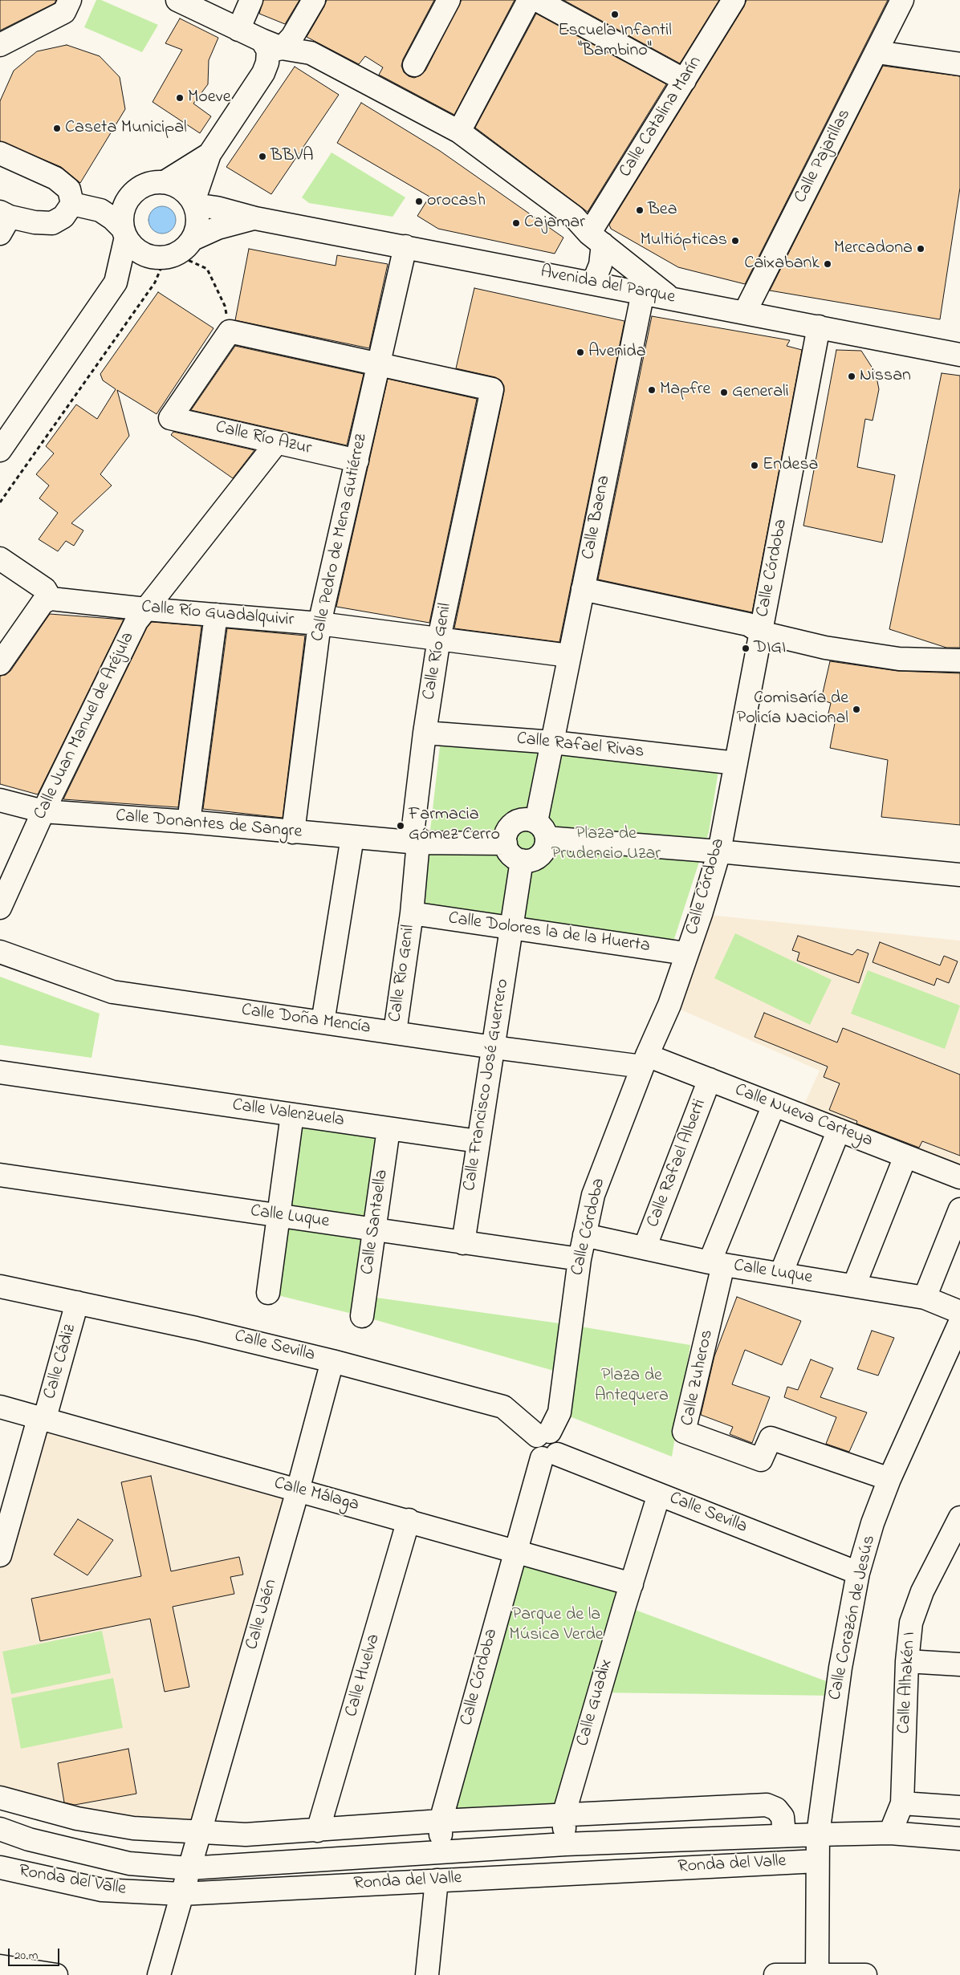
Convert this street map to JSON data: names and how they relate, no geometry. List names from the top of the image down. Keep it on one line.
{"streets":{"street":["Calle Catalina Marín","Calle Pajarillas","Avenida del Parque","Calle Río Azur","Calle Baena","Calle Pedro de Mena Gutiérrez","Calle Córdoba","Calle Río Guadalquivir","Calle Río Genil","Calle Juan Manuel de Aréjula","Calle Rafael Rivas","Calle Donantes de Sangre","Calle Dolores la de la Huerta","Calle Doña Mencía","Calle Francisco José Guerrero","Calle Valenzuela","Calle Nueva Carteya","Calle Rafael Alberti","Calle Luque","Calle Santaella","Calle Sevilla","Calle Cádiz","Calle Zuheros","Calle Málaga","Calle Jaén","Calle Corazón de Jesús","Calle Huelva","Calle Alhakén I","Calle Guadix","Ronda del Valle"]},"crossings":[["Calle Pajarillas","Avenida del Parque"],["Avenida del Parque","Calle Baena"],["Avenida del Parque","Calle Pedro de Mena Gutiérrez"],["Avenida del Parque","Calle Córdoba"],["Calle Río Azur","Calle Pedro de Mena Gutiérrez"],["Calle Río Azur","Calle Juan Manuel de Aréjula"],["Calle Baena","Calle Río Guadalquivir"],["Calle Baena","Calle Rafael Rivas"],["Calle Baena","Calle Donantes de Sangre"],["Calle Baena","Calle Francisco José Guerrero"],["Calle Pedro de Mena Gutiérrez","Calle Río Guadalquivir"],["Calle Pedro de Mena Gutiérrez","Calle Río Genil"],["Calle Pedro de Mena Gutiérrez","Calle Donantes de Sangre"],["Calle Córdoba","Calle Rafael Rivas"],["Calle Córdoba","Calle Dolores la de la Huerta"],["Calle Córdoba","Calle Doña Mencía"],["Calle Córdoba","Calle Nueva Carteya"],["Calle Córdoba","Calle Luque"],["Calle Córdoba","Calle Sevilla"],["Calle Córdoba","Calle Málaga"],["Calle Córdoba","Ronda del Valle"],["Calle Río Guadalquivir","Calle Río Genil"],["Calle Río Guadalquivir","Calle Juan Manuel de Aréjula"],["Calle Río Genil","Calle Rafael Rivas"],["Calle Río Genil","Calle Donantes de Sangre"],["Calle Río Genil","Calle Dolores la de la Huerta"],["Calle Río Genil","Calle Doña Mencía"],["Calle Juan Manuel de Aréjula","Calle Donantes de Sangre"],["Calle Donantes de Sangre","Calle Francisco José Guerrero"],["Calle Dolores la de la Huerta","Calle Francisco José Guerrero"],["Calle Doña Mencía","Calle Francisco José Guerrero"],["Calle Doña Mencía","Calle Nueva Carteya"],["Calle Francisco José Guerrero","Calle Valenzuela"],["Calle Francisco José Guerrero","Calle Luque"],["Calle Valenzuela","Calle Santaella"],["Calle Nueva Carteya","Calle Rafael Alberti"],["Calle Rafael Alberti","Calle Luque"],["Calle Luque","Calle Santaella"],["Calle Luque","Calle Zuheros"],["Calle Sevilla","Calle Cádiz"],["Calle Sevilla","Calle Jaén"],["Calle Sevilla","Calle Corazón de Jesús"],["Calle Sevilla","Calle Guadix"],["Calle Cádiz","Calle Málaga"],["Calle Zuheros","Calle Corazón de Jesús"],["Calle Málaga","Calle Jaén"],["Calle Málaga","Calle Huelva"],["Calle Málaga","Calle Guadix"],["Calle Jaén","Ronda del Valle"],["Calle Corazón de Jesús","Ronda del Valle"],["Calle Huelva","Ronda del Valle"],["Calle Alhakén I","Ronda del Valle"],["Calle Guadix","Ronda del Valle"]],"parks":["Plaza de Prudencio Uzar","Plaza de Antequera","Parque de la Música Verde"],"places":["Escuela Infantil \"Bambino\"","Moeve","Caseta Municipal","BBVA","orocash","Bea","Cajamar","Multiópticas","Mercadona","Caixabank","Avenida","Nissan","Mapfre","Generali","Endesa","DIGI","Comisaría de Policía Nacional","Farmacia Gómez Cerro"],"scale_bar":"20 m"}
